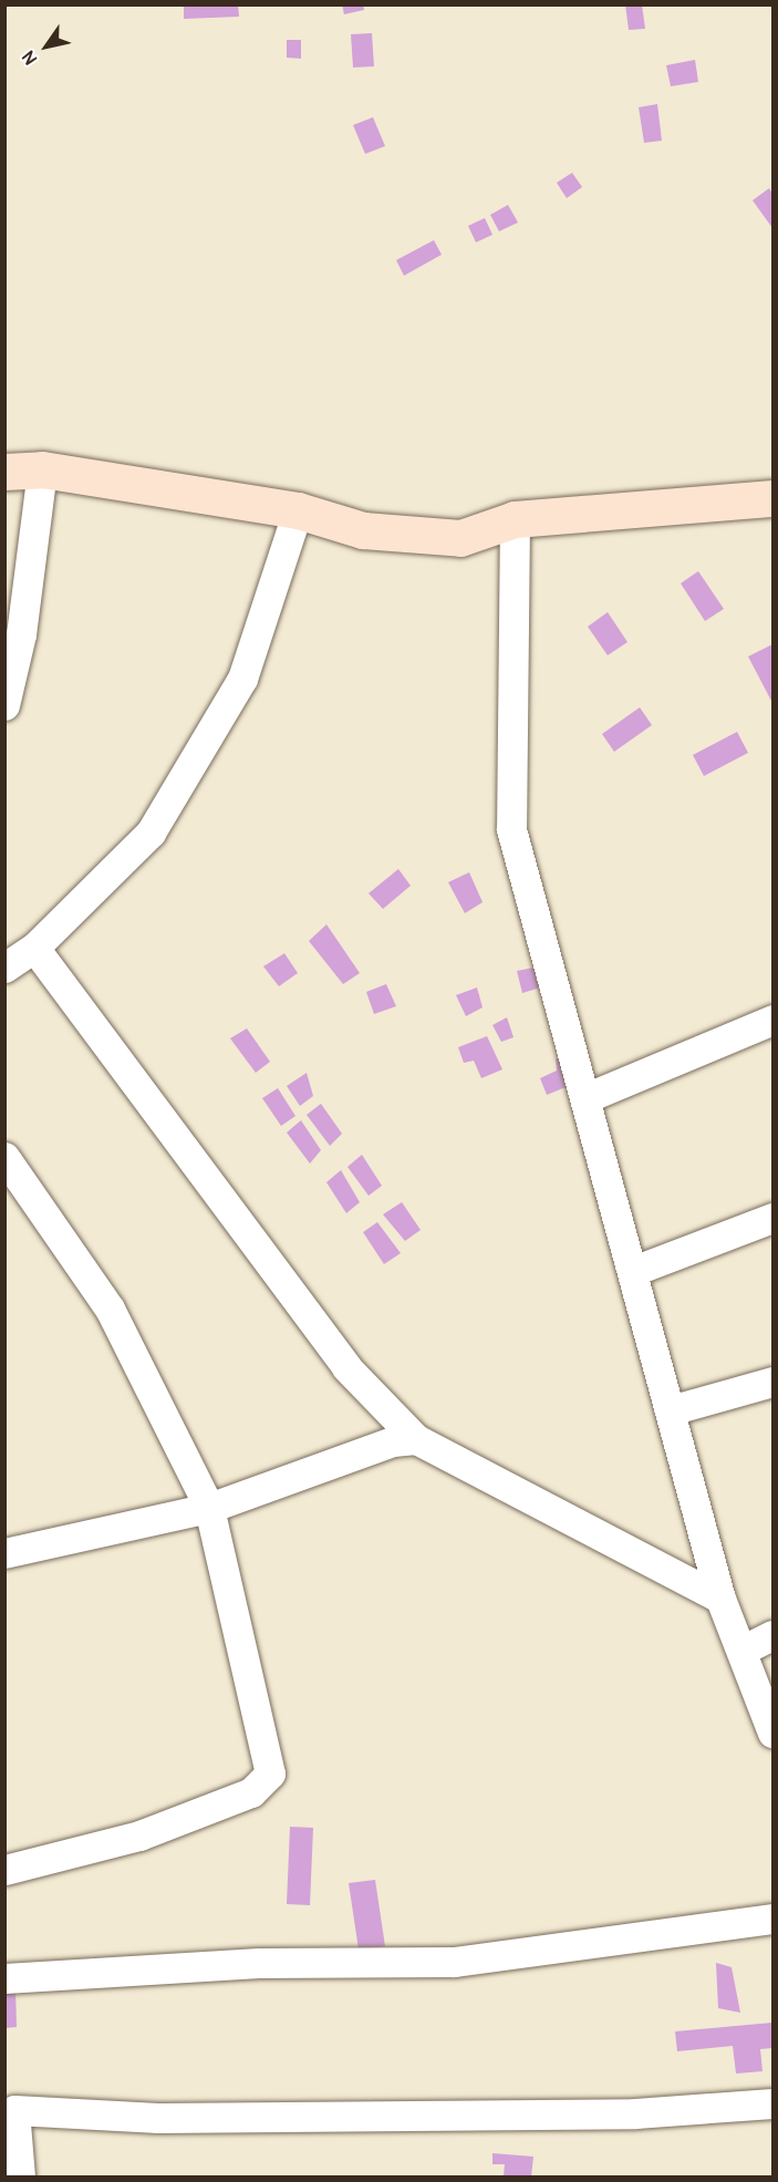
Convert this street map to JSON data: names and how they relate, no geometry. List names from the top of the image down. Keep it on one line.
{"north":"bottom left"}
